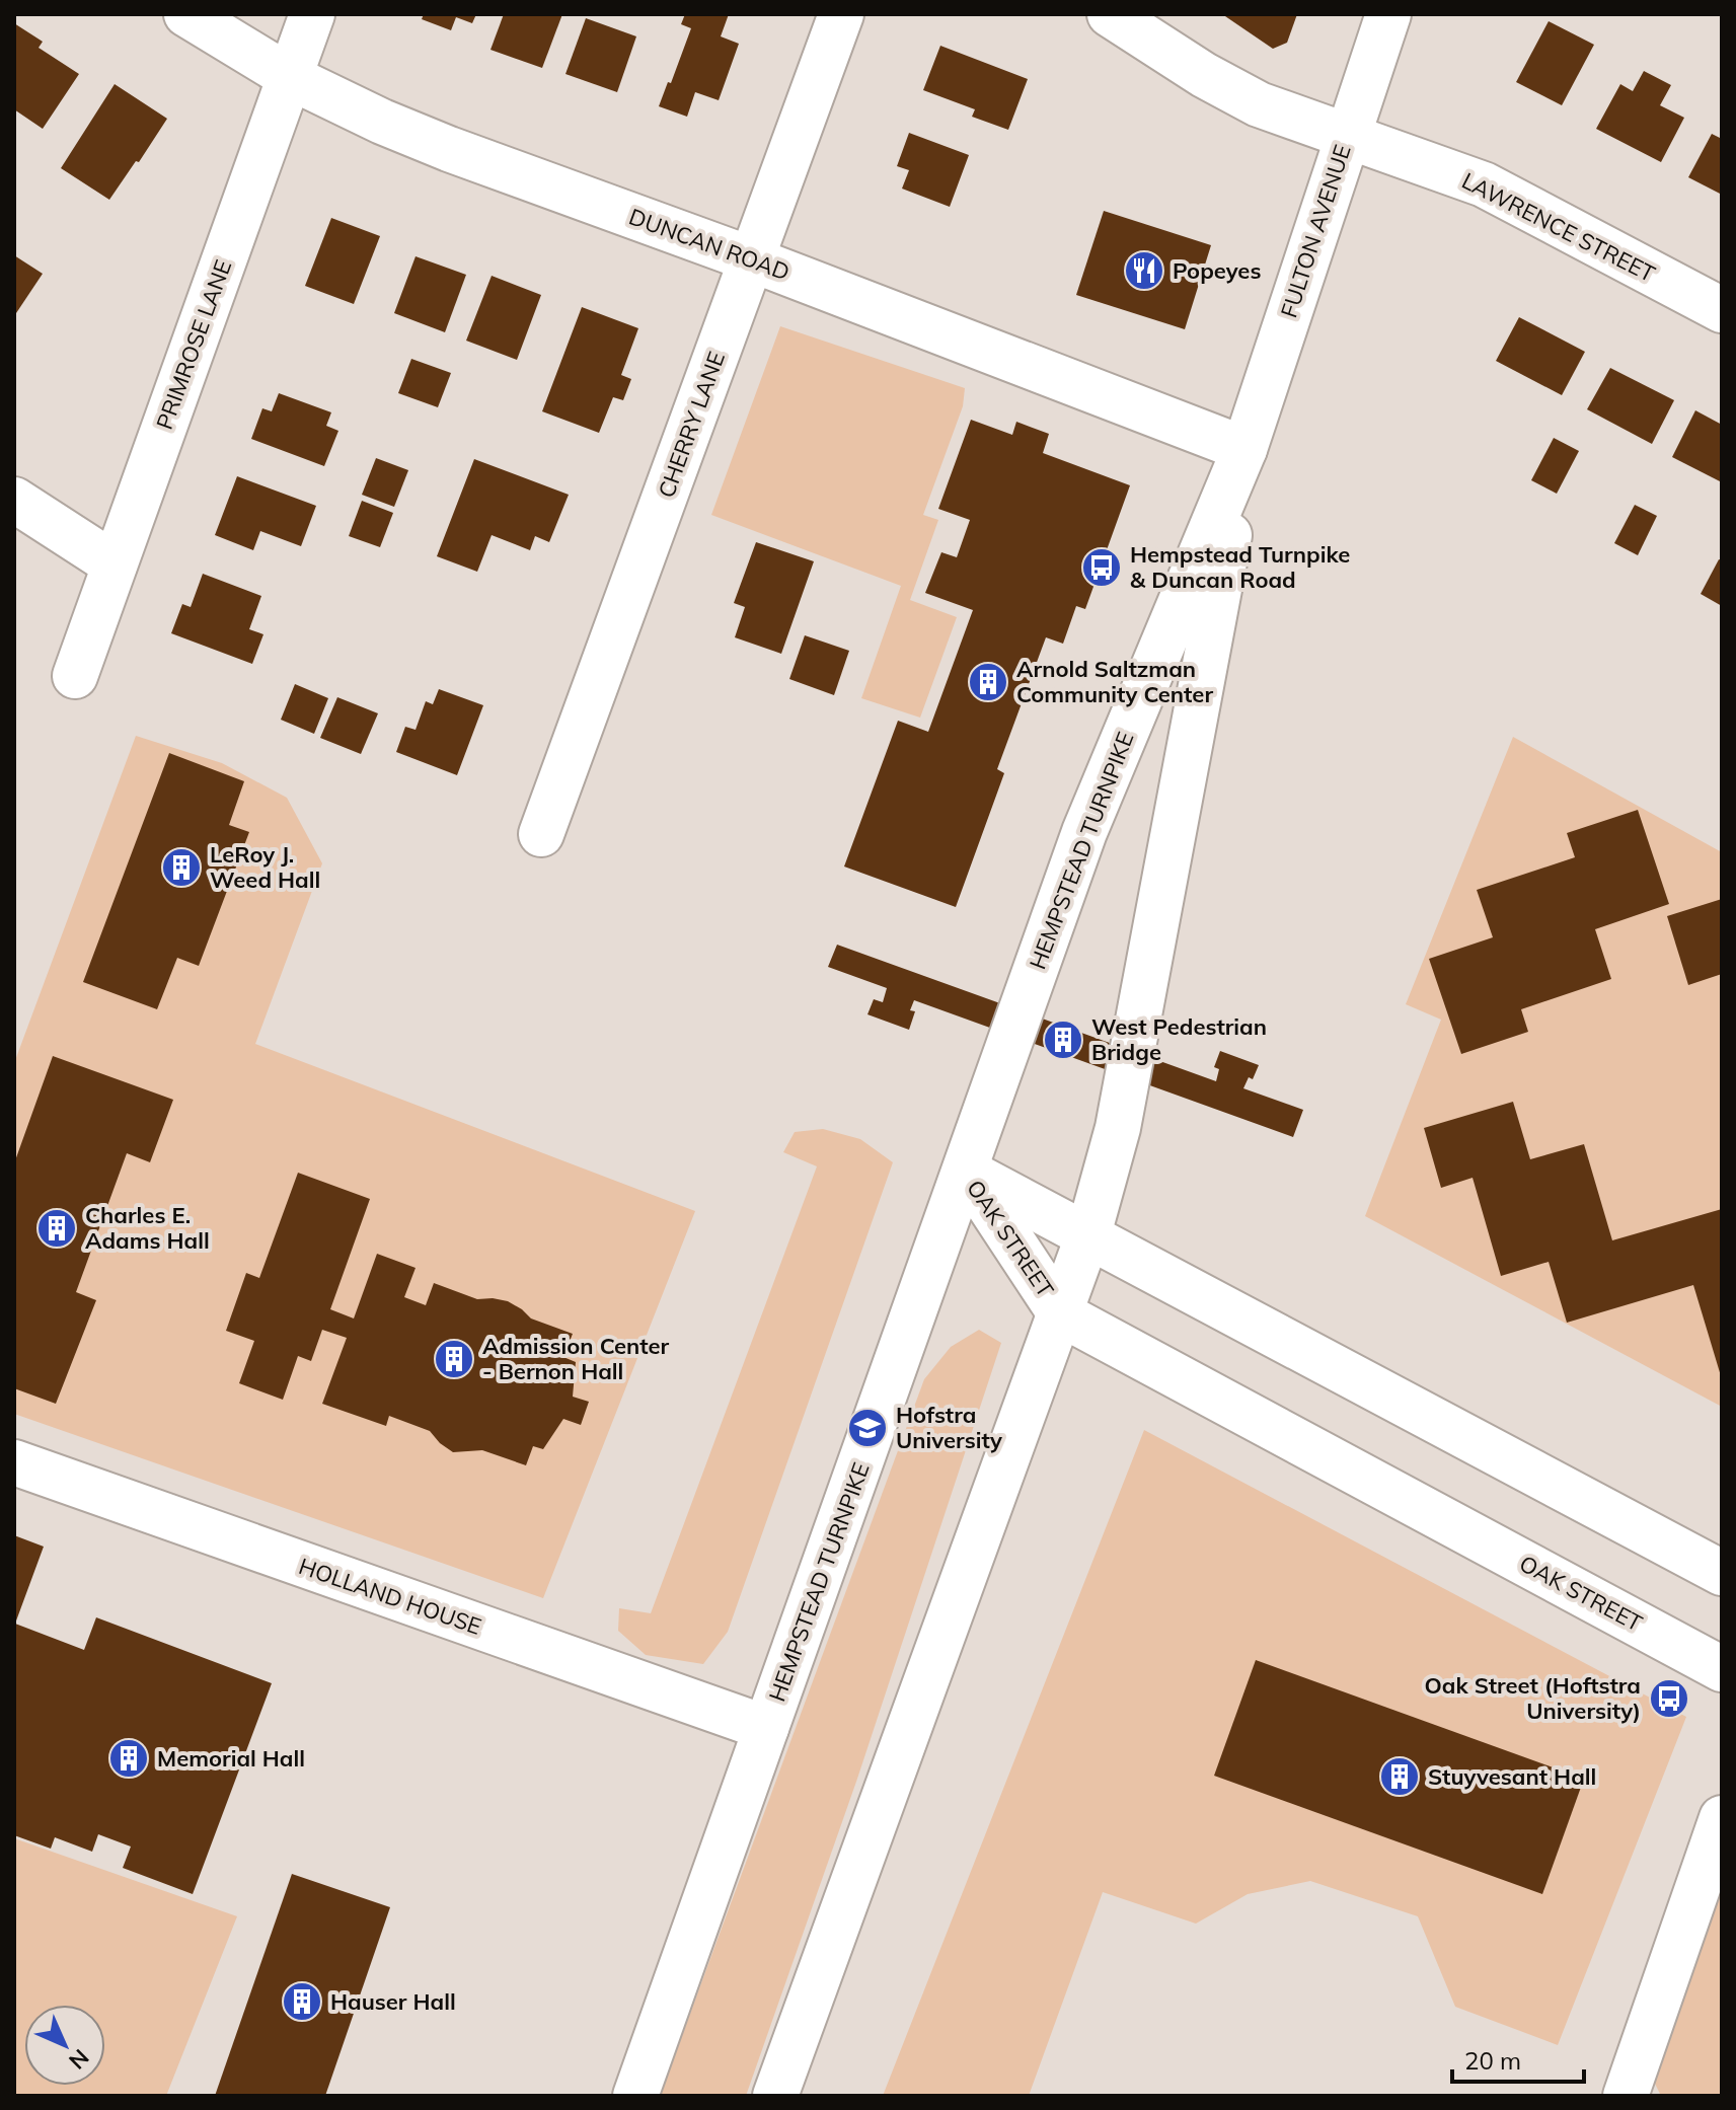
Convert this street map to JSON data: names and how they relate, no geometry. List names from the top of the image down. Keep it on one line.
{"streets":{"street":["LAWRENCE STREET","FULTON AVENUE","DUNCAN ROAD","PRIMROSE LANE","CHERRY LANE","HEMPSTEAD TURNPIKE","OAK STREET","HOLLAND HOUSE"]},"crossings":[["LAWRENCE STREET","FULTON AVENUE"],["FULTON AVENUE","DUNCAN ROAD"],["FULTON AVENUE","HEMPSTEAD TURNPIKE"],["DUNCAN ROAD","PRIMROSE LANE"],["DUNCAN ROAD","CHERRY LANE"],["DUNCAN ROAD","HEMPSTEAD TURNPIKE"],["HEMPSTEAD TURNPIKE","OAK STREET"],["HEMPSTEAD TURNPIKE","HOLLAND HOUSE"]],"places":{"restaurant":["Popeyes"],"bus stop":["Hempstead Turnpike & Duncan Road","Oak Street (Hoftstra University)"],"building":["Arnold Saltzman Community Center","LeRoy J. Weed Hall","West Pedestrian Bridge","Charles E. Adams Hall","Admission Center - Bernon Hall","Memorial Hall","Stuyvesant Hall","Hauser Hall"],"school or university":["Hofstra University"]},"scale_bar":"20 m","north":"bottom right"}
